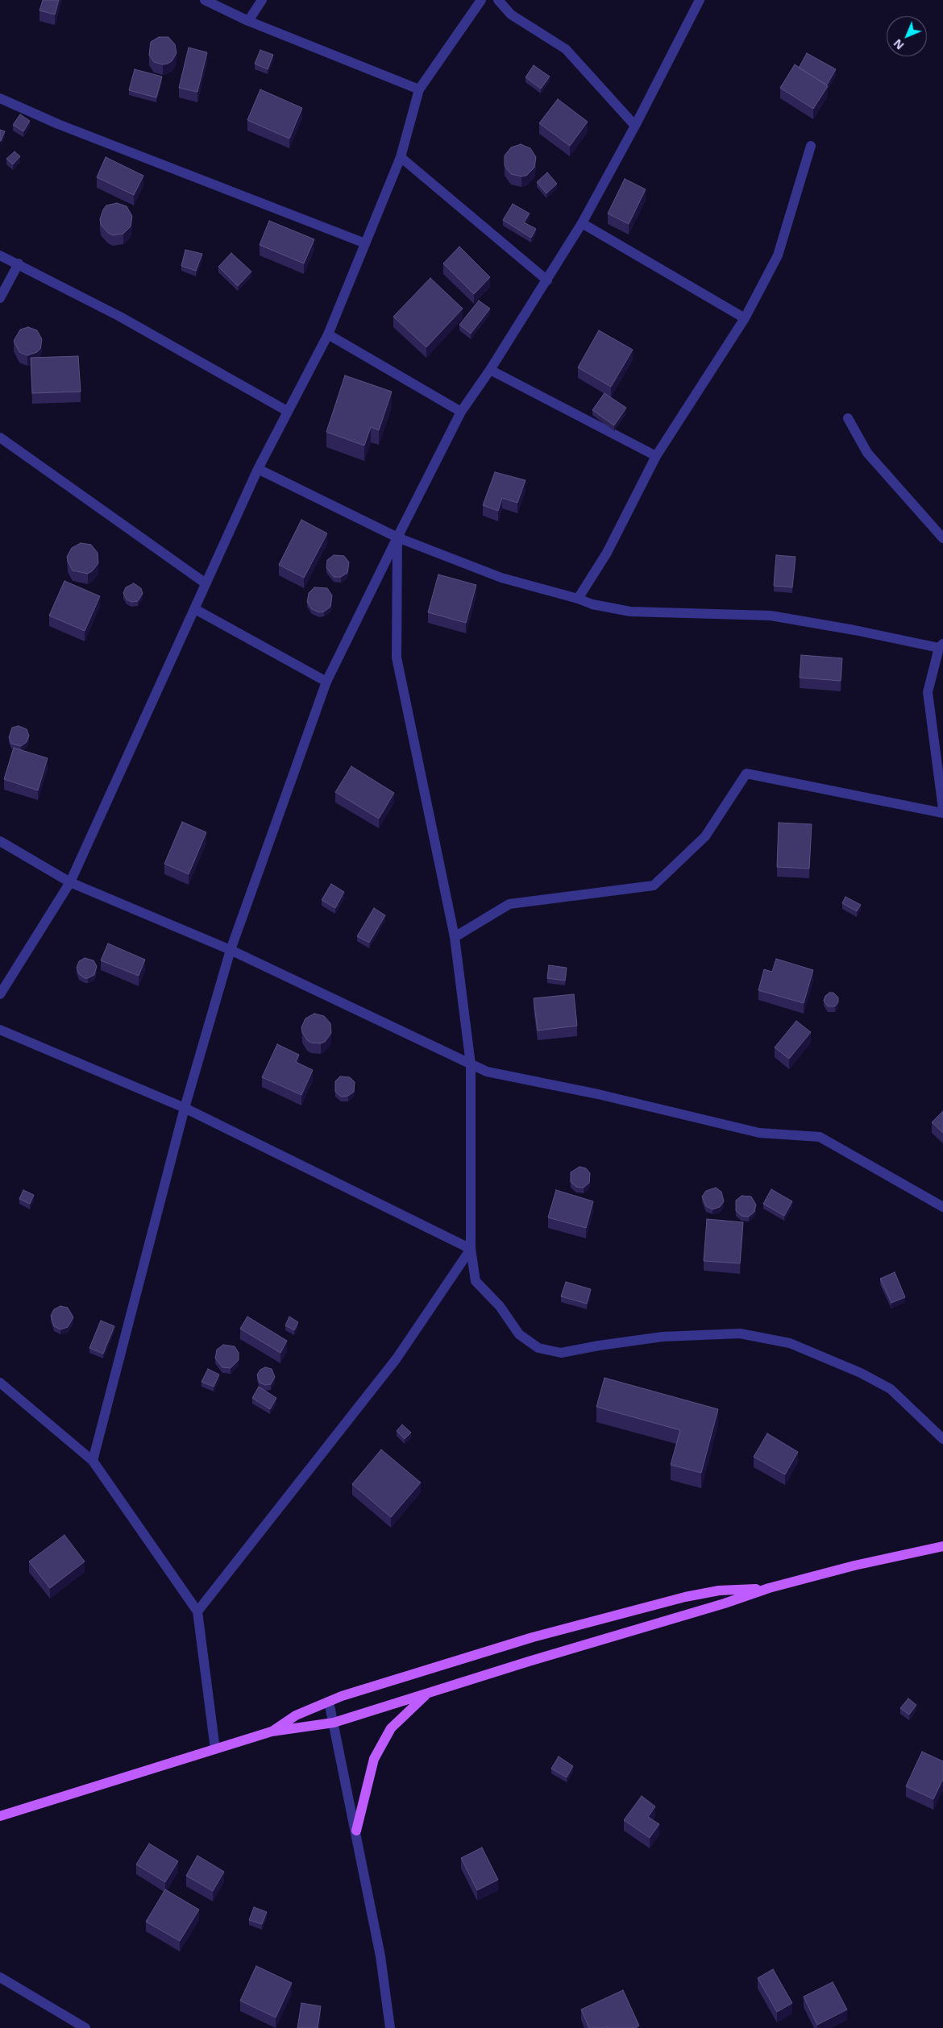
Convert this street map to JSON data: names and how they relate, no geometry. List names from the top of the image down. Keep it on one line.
{"north":"bottom left"}
